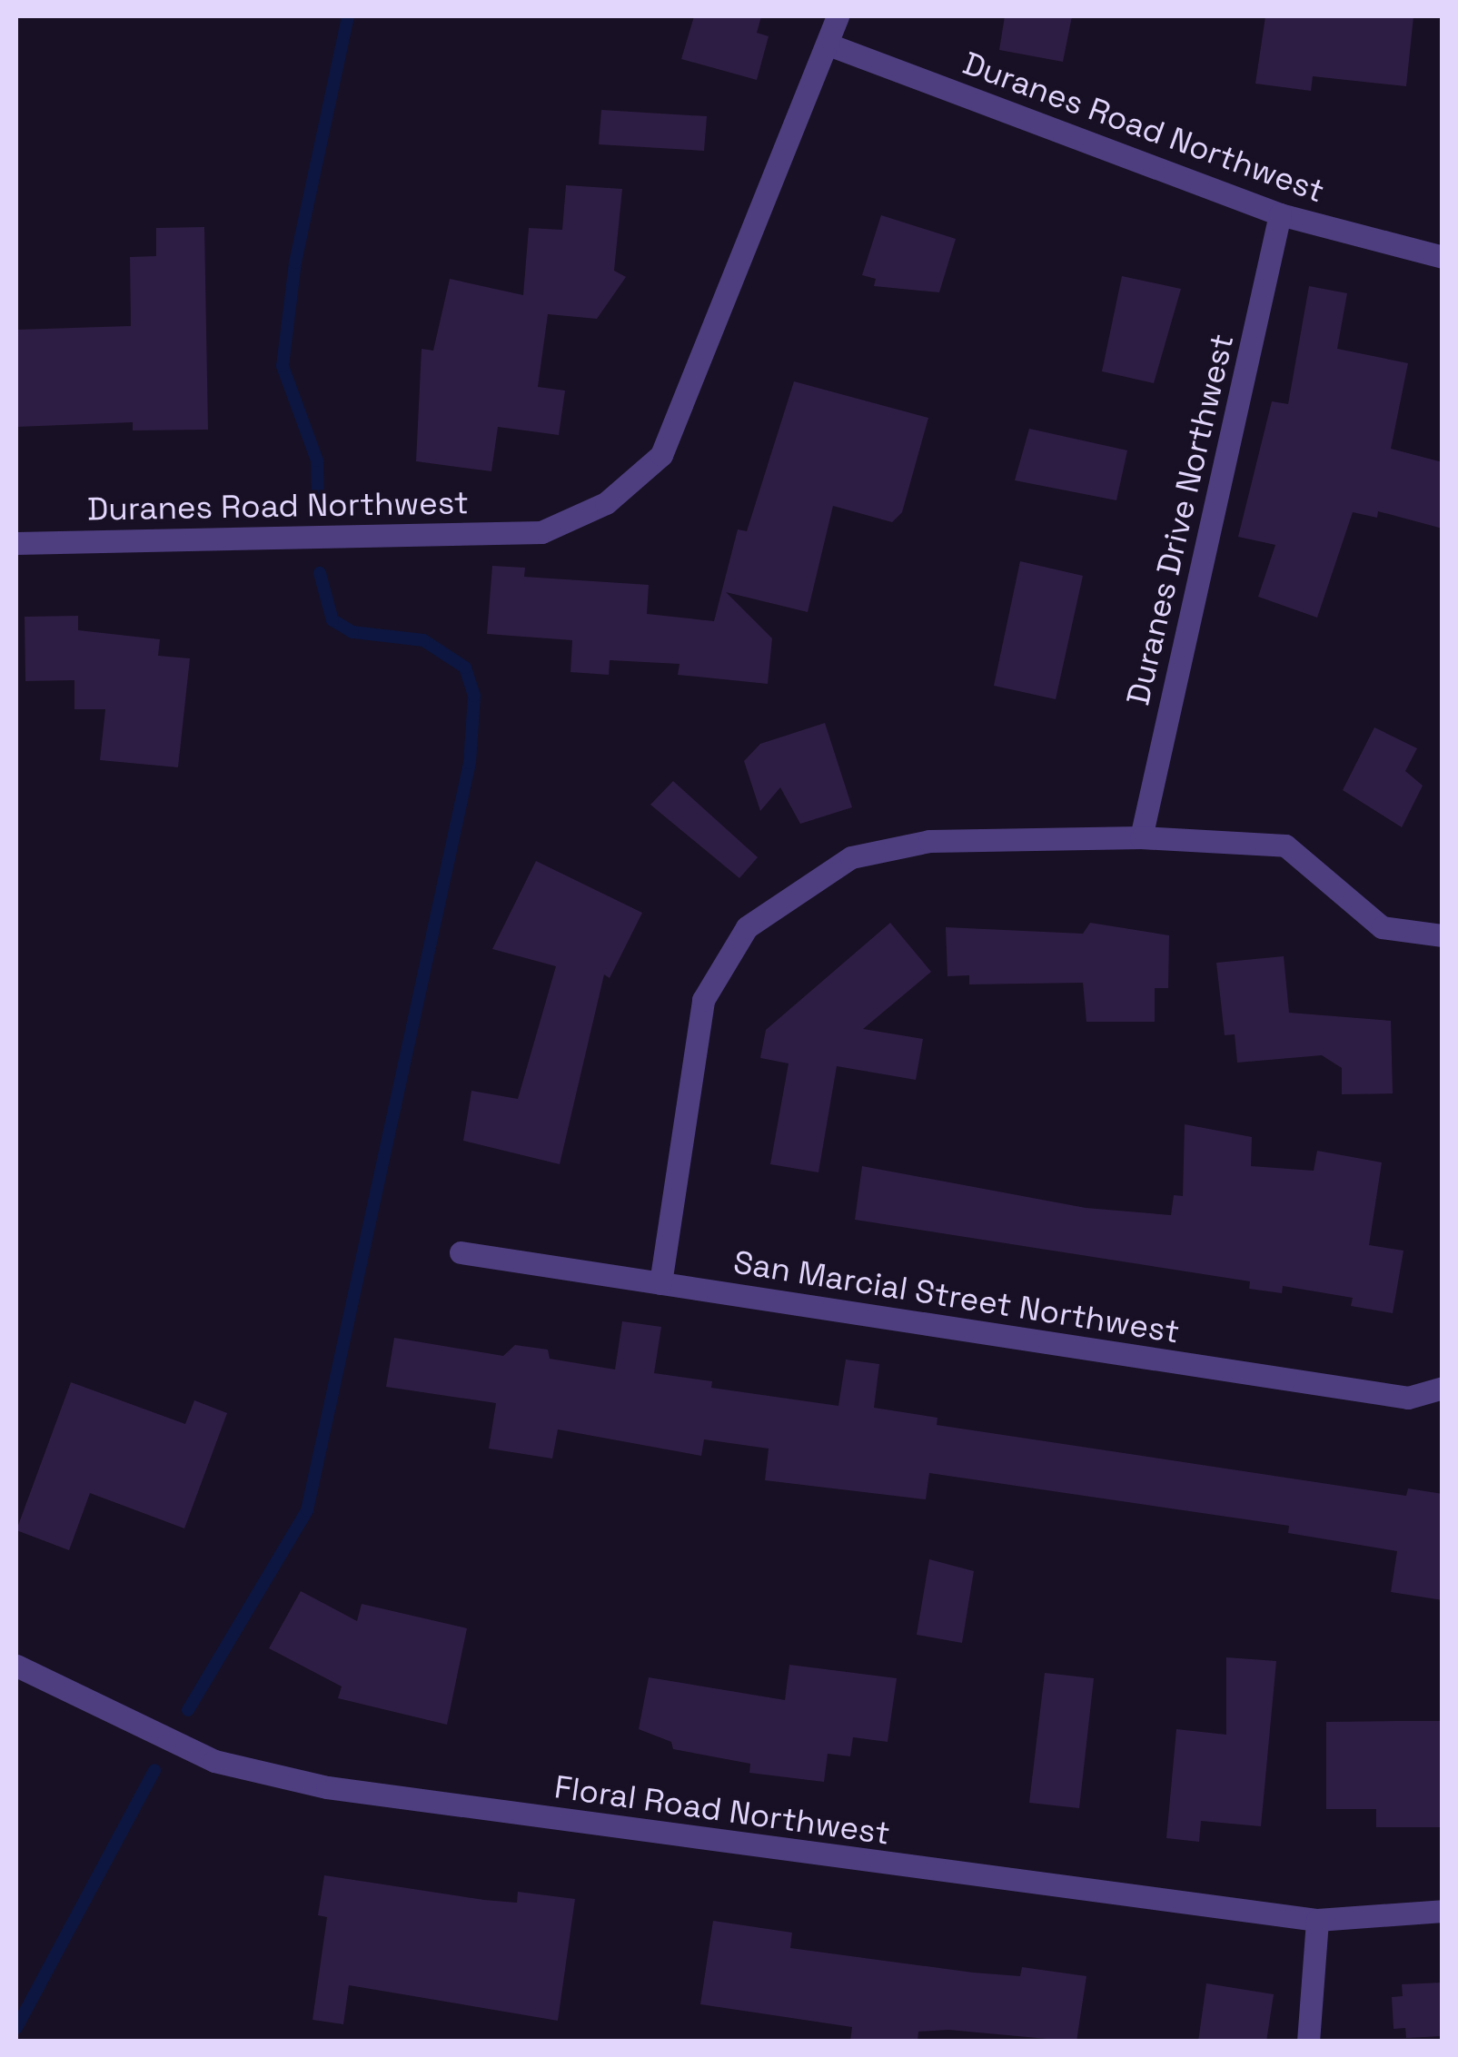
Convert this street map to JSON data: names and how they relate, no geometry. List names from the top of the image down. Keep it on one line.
{"streets":{"street":["Duranes Road Northwest","Duranes Drive Northwest","San Marcial Street Northwest","Floral Road Northwest"]},"crossings":[["Duranes Road Northwest","Duranes Drive Northwest"]]}
